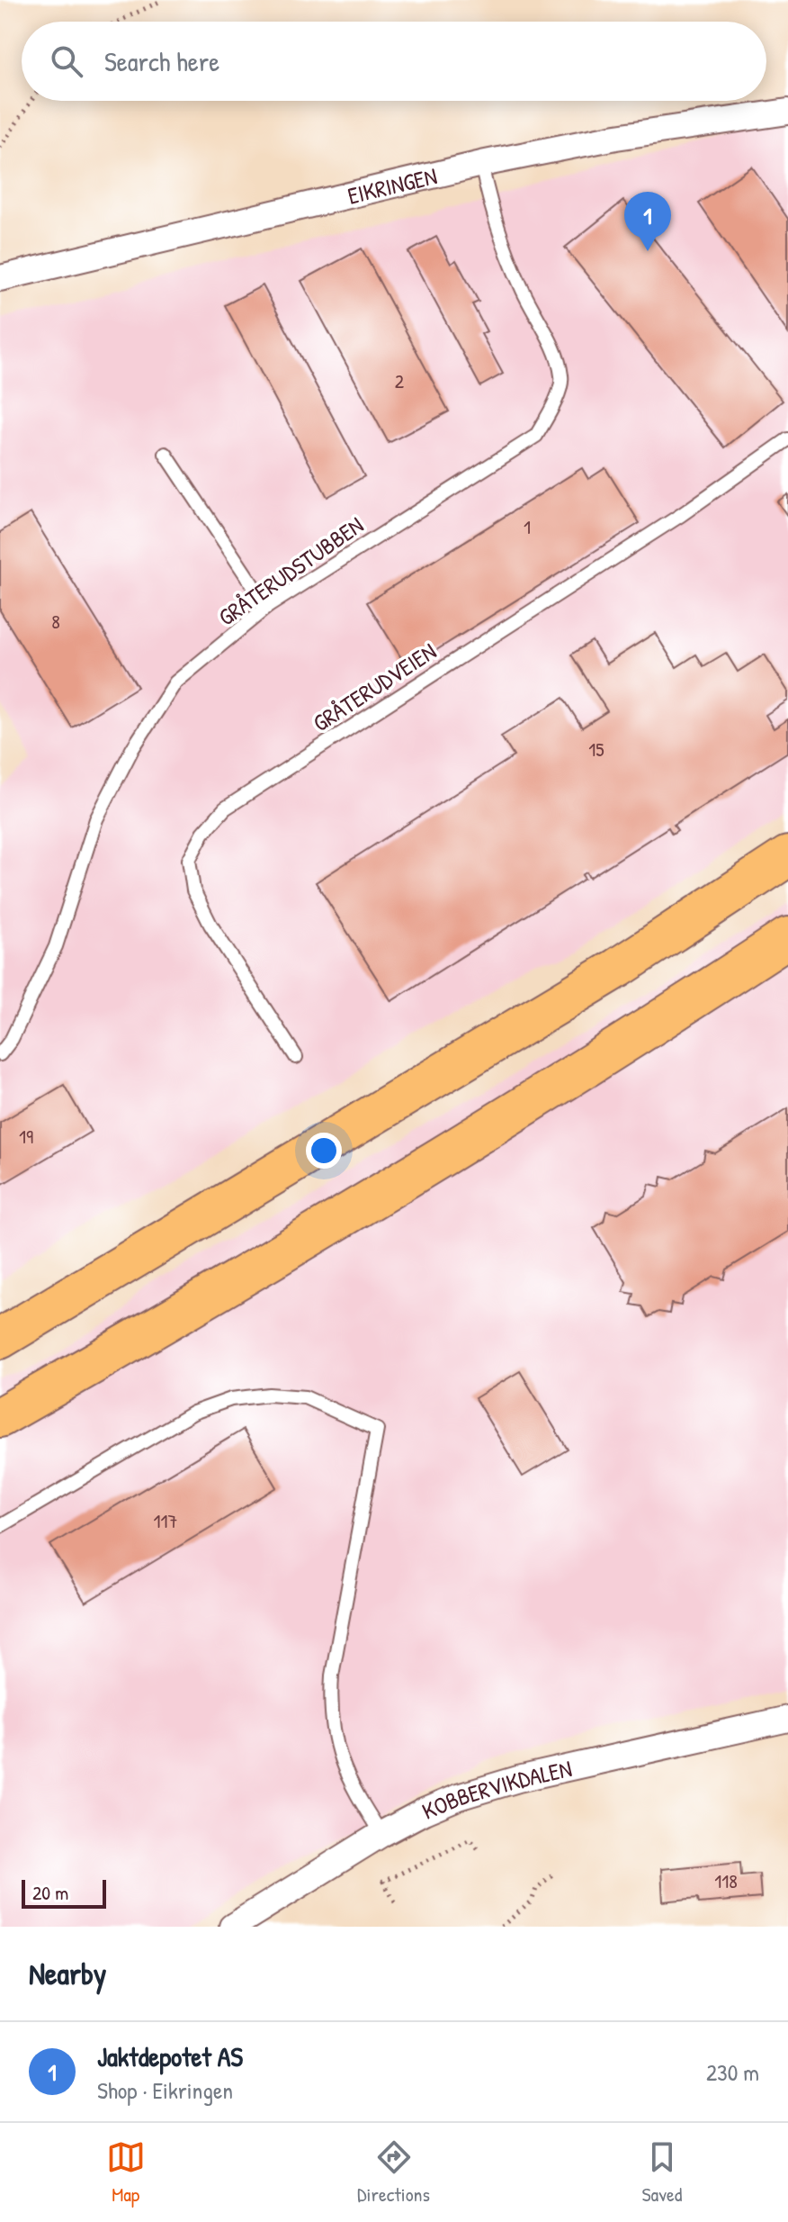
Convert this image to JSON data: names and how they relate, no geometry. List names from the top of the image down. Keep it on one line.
{"streets":{"street":["EIKRINGEN","KOBBERVIKDALEN"],"lane":["GRÅTERUDSTUBBEN","GRÅTERUDVEIEN"]},"crossings":[["EIKRINGEN","GRÅTERUDSTUBBEN"]],"house_numbers":["2","1","8","15","19","117","118"],"scale_bar":"20 m","page":{"search":"Search here","pins":"1","scale":"20 m","heading":"Nearby","list":[{"mark":"1","name":"Jaktdepotet AS","note":"Shop · Eikringen","value":"230 m"}],"nav":["Map","Directions","Saved"]}}
